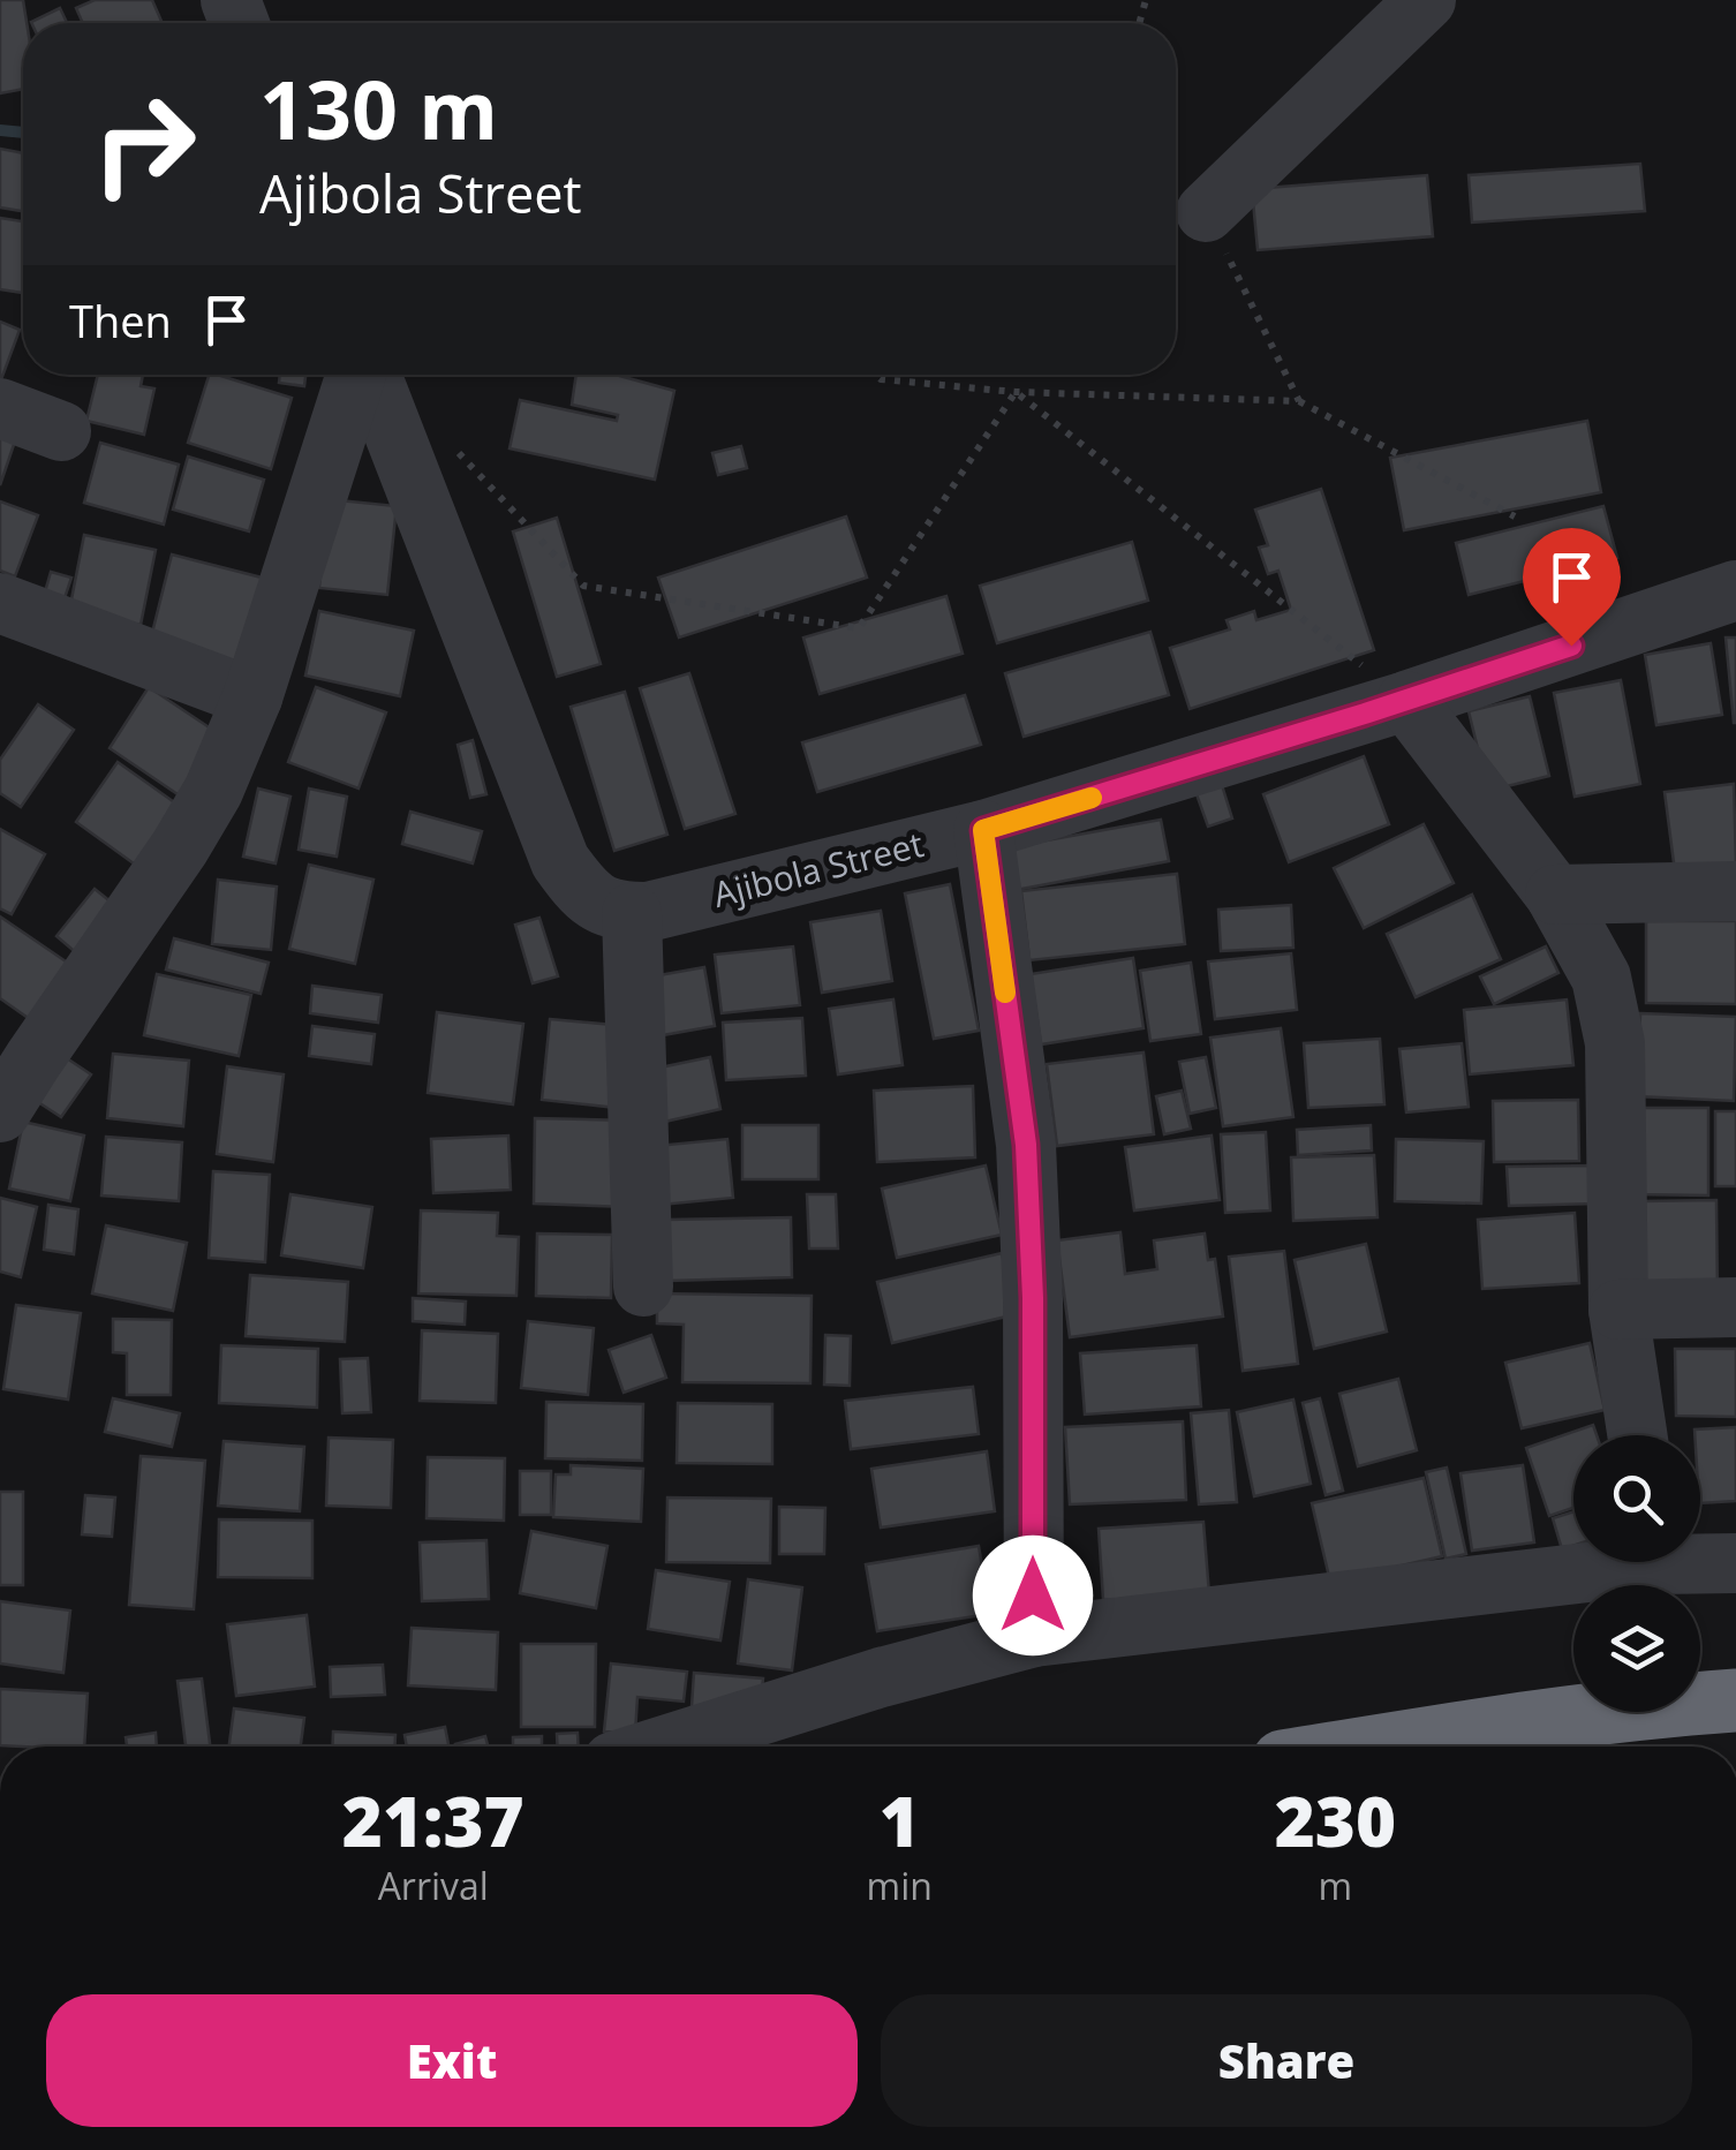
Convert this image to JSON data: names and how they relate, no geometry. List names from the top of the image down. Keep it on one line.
{"streets":{"street":["Ajibola Street"]},"page":{"turn":["130 m","Ajibola Street"],"then":"Then","eta":["21:37","Arrival","1","min","230","m"],"buttons":["Exit","Share"]}}
